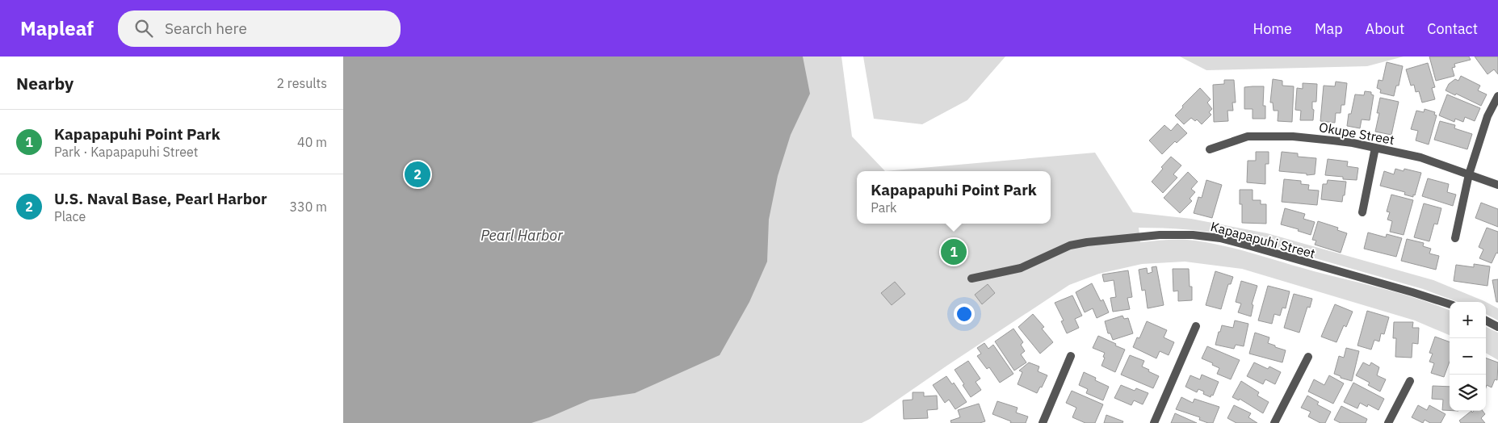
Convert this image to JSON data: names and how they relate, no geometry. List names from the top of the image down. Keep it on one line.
{"streets":{"street":["Okupe Street","Kapapapuhi Street"]},"water":["Pearl Harbor"],"page":{"header":"Mapleaf","search":"Search here","nav":["Home","Map","About","Contact"],"heading":["Nearby","2 results"],"list":[{"mark":"1","name":"Kapapapuhi Point Park","note":"Park · Kapapapuhi Street","value":"40 m"},{"mark":"2","name":"U.S. Naval Base, Pearl Harbor","note":"Place","value":"330 m"}],"pins":["2","1"],"popup":["Kapapapuhi Point Park","Park"],"map_buttons":["+","−"]}}
